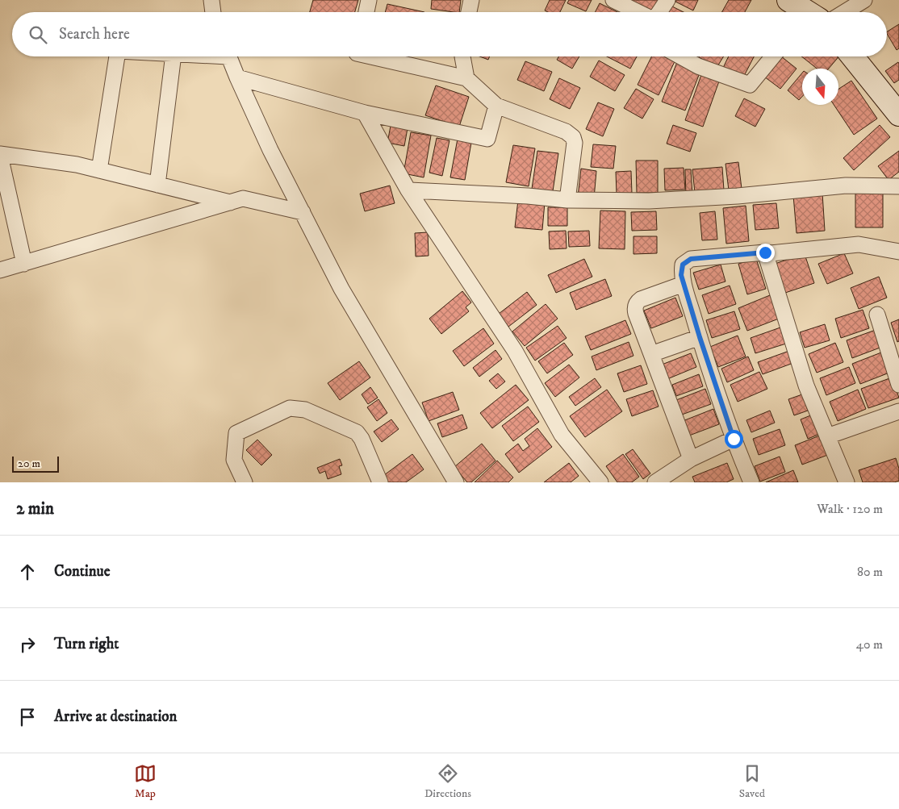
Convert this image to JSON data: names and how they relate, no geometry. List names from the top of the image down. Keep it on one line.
{"scale_bar":"20 m","north":"bottom","page":{"search":"Search here","scale":"20 m","heading":["2 min","Walk · 120 m"],"list":[["Continue","80 m"],["Turn right","40 m"],"Arrive at destination"],"nav":["Map","Directions","Saved"]}}
